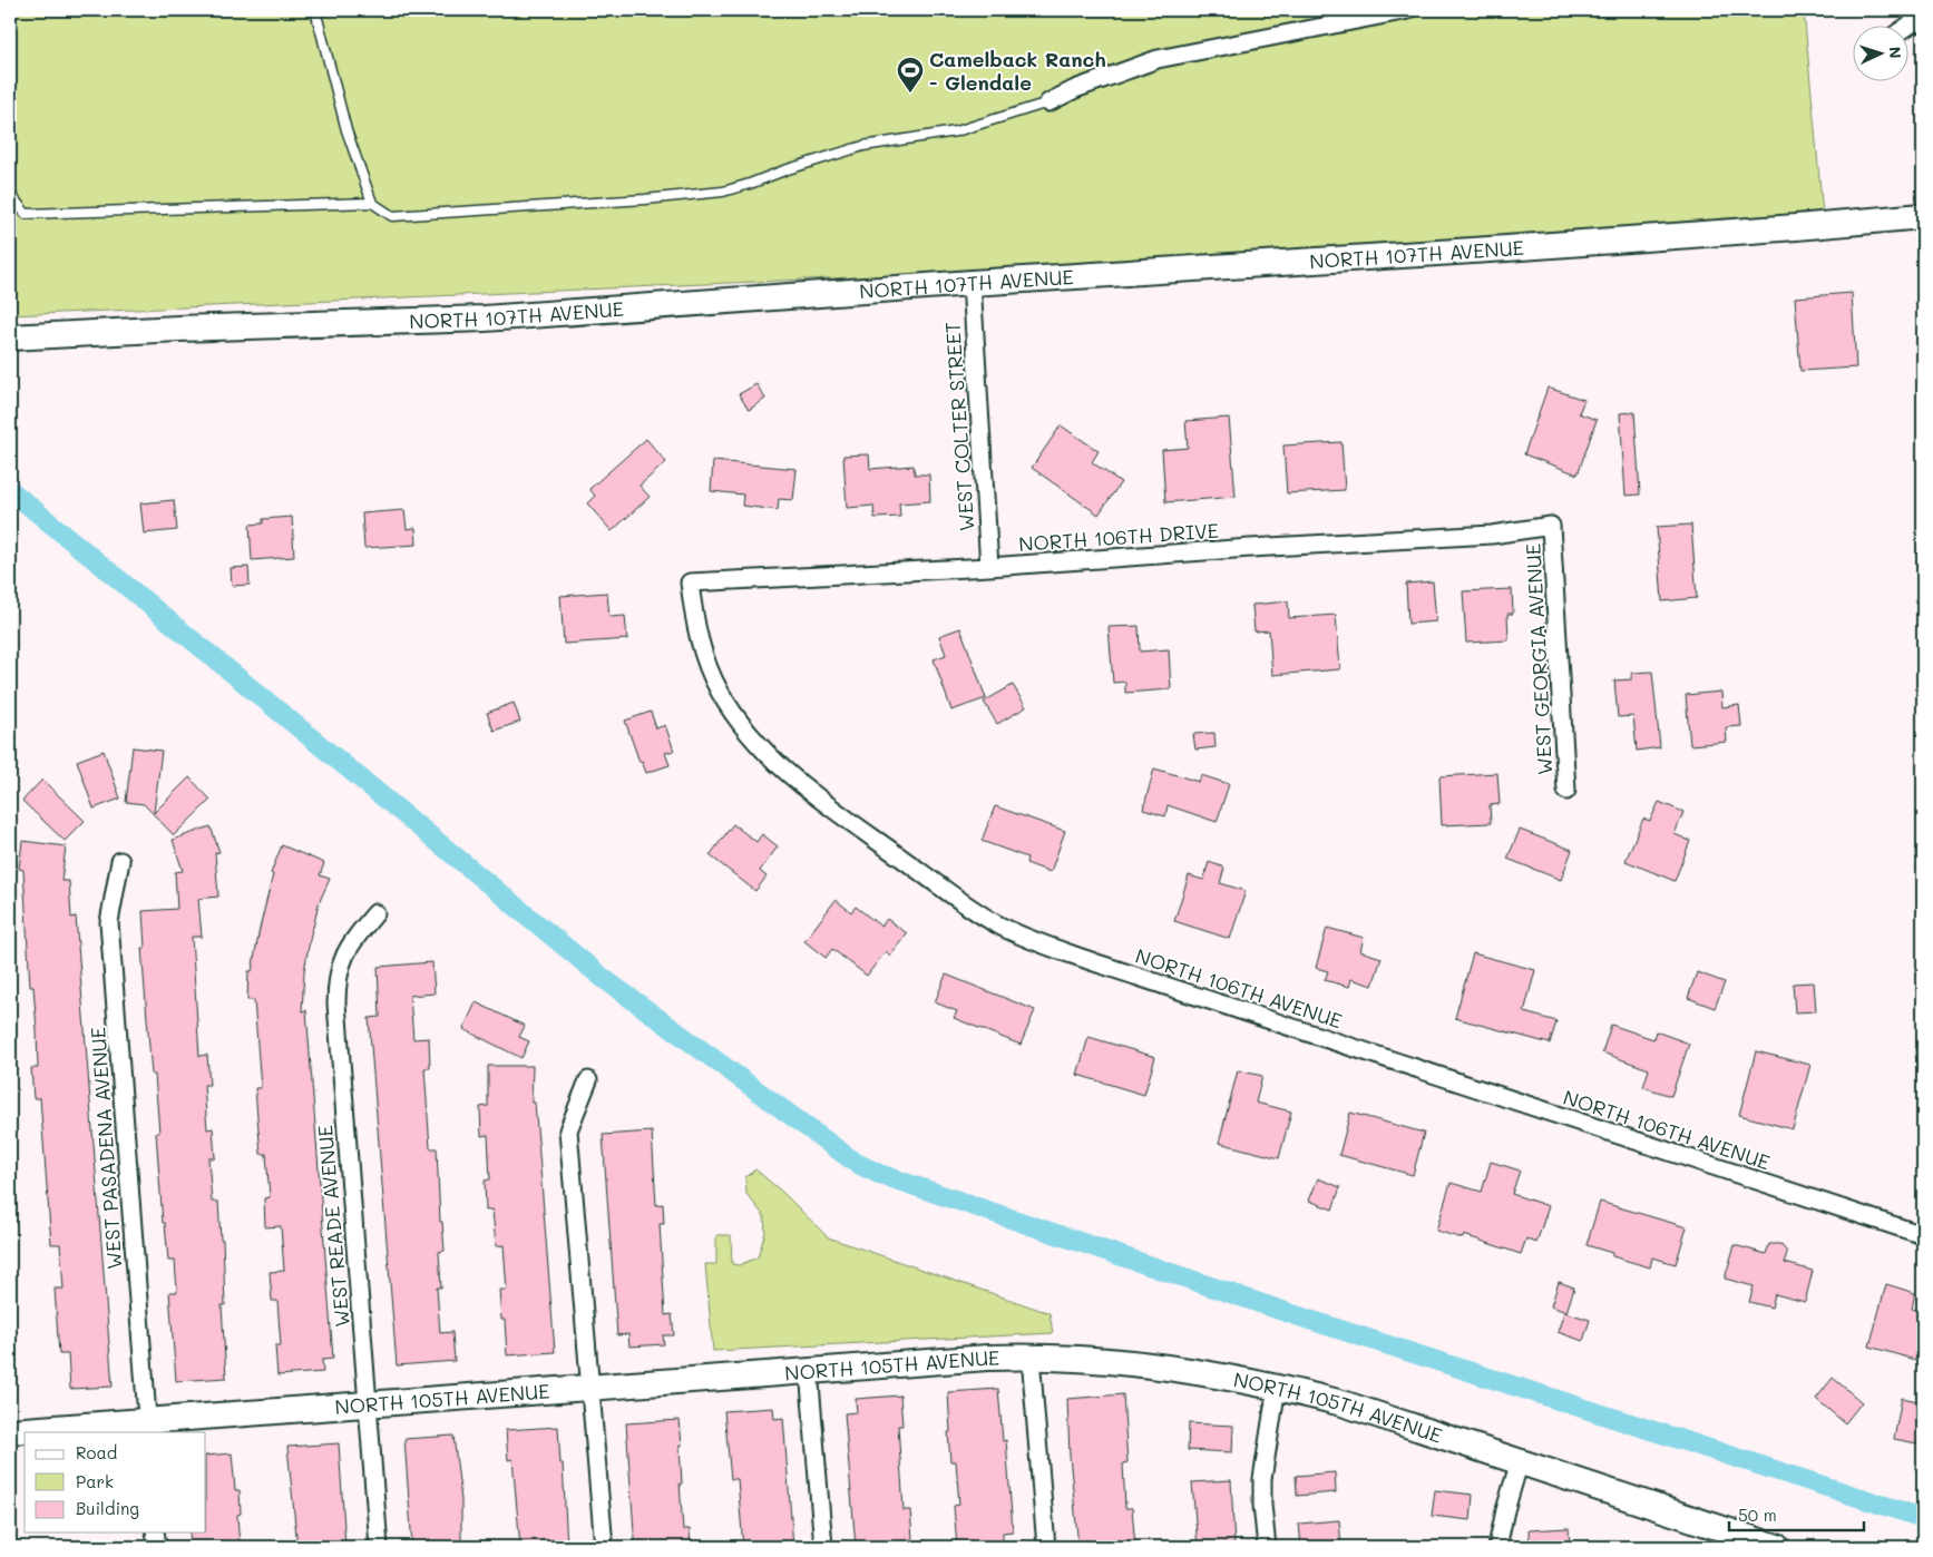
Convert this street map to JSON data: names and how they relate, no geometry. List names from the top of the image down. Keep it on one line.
{"streets":{"street":["NORTH 107TH AVENUE","WEST COLTER STREET","NORTH 106TH DRIVE","WEST GEORGIA AVENUE","NORTH 106TH AVENUE","WEST PASADENA AVENUE","WEST READE AVENUE","NORTH 105TH AVENUE"]},"crossings":[["NORTH 107TH AVENUE","WEST COLTER STREET"],["WEST COLTER STREET","NORTH 106TH DRIVE"],["NORTH 106TH DRIVE","WEST GEORGIA AVENUE"],["NORTH 106TH DRIVE","NORTH 106TH AVENUE"],["WEST PASADENA AVENUE","NORTH 105TH AVENUE"],["WEST READE AVENUE","NORTH 105TH AVENUE"]],"places":{"sports":["Camelback Ranch - Glendale"]},"legend":["Road","Park","Building"],"scale_bar":"50 m","north":"right"}
